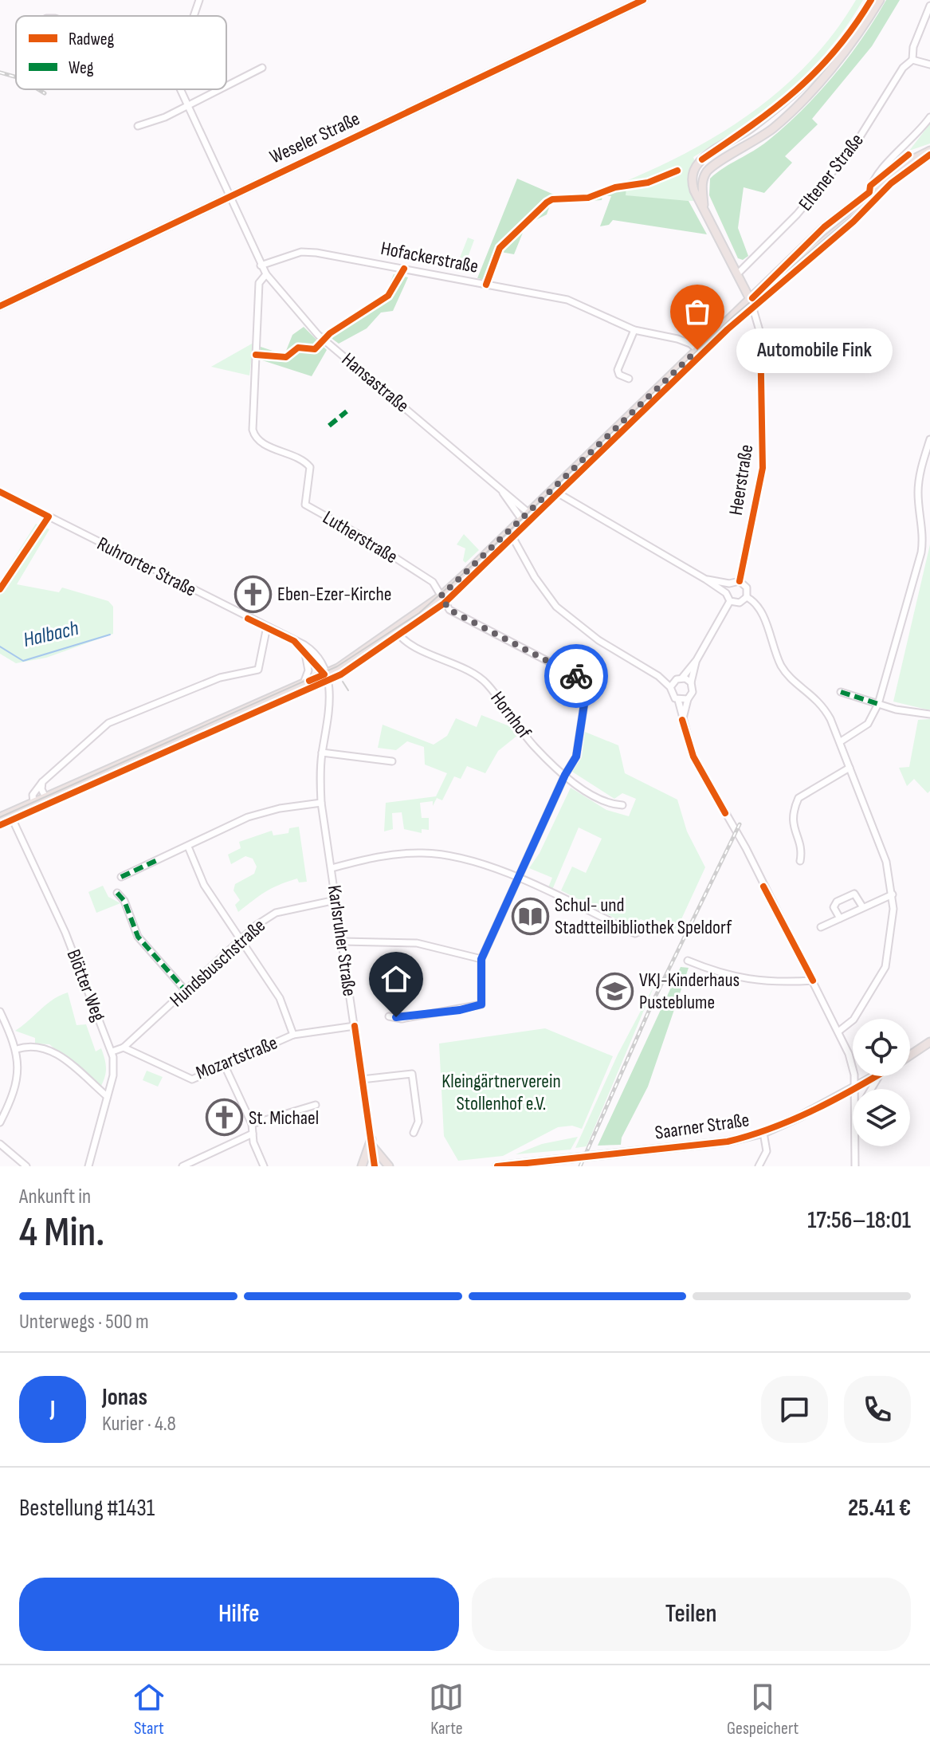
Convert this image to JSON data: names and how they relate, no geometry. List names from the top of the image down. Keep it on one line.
{"streets":{"main road":["Weseler Straße","Saarner Straße"],"street":["Eltener Straße","Hofackerstraße","Hansastraße","Heerstraße","Lutherstraße","Ruhrorter Straße","Hornhof","Karlsruher Straße","Hundsbuschstraße","Blötter Weg","Mozartstraße"]},"crossings":[["Weseler Straße","Hansastraße"],["Hofackerstraße","Hansastraße"],["Hansastraße","Lutherstraße"],["Ruhrorter Straße","Karlsruher Straße"],["Karlsruher Straße","Hundsbuschstraße"],["Karlsruher Straße","Mozartstraße"],["Hundsbuschstraße","Blötter Weg"],["Hundsbuschstraße","Mozartstraße"]],"water":["Halbach"],"parks":["Kleingärtnerverein Stollenhof e.V."],"places":{"other":["Automobile Fink"],"church":["Eben-Ezer-Kirche","St. Michael"],"library":["Schul- und Stadtteilbibliothek Speldorf"],"school or university":["VKJ-Kinderhaus Pusteblume"]},"legend":["Radweg","Weg"],"page":{"bubble":"Automobile Fink","heading":["4 Min.","Ankunft in","17:56–18:01"],"panel":["Jonas","Kurier · 4.8","Bestellung #1431","25.41 €"],"bar":"Unterwegs · 500 m","round":"J","buttons":["Hilfe","Teilen"],"tabs":["Start","Karte","Gespeichert"]}}
